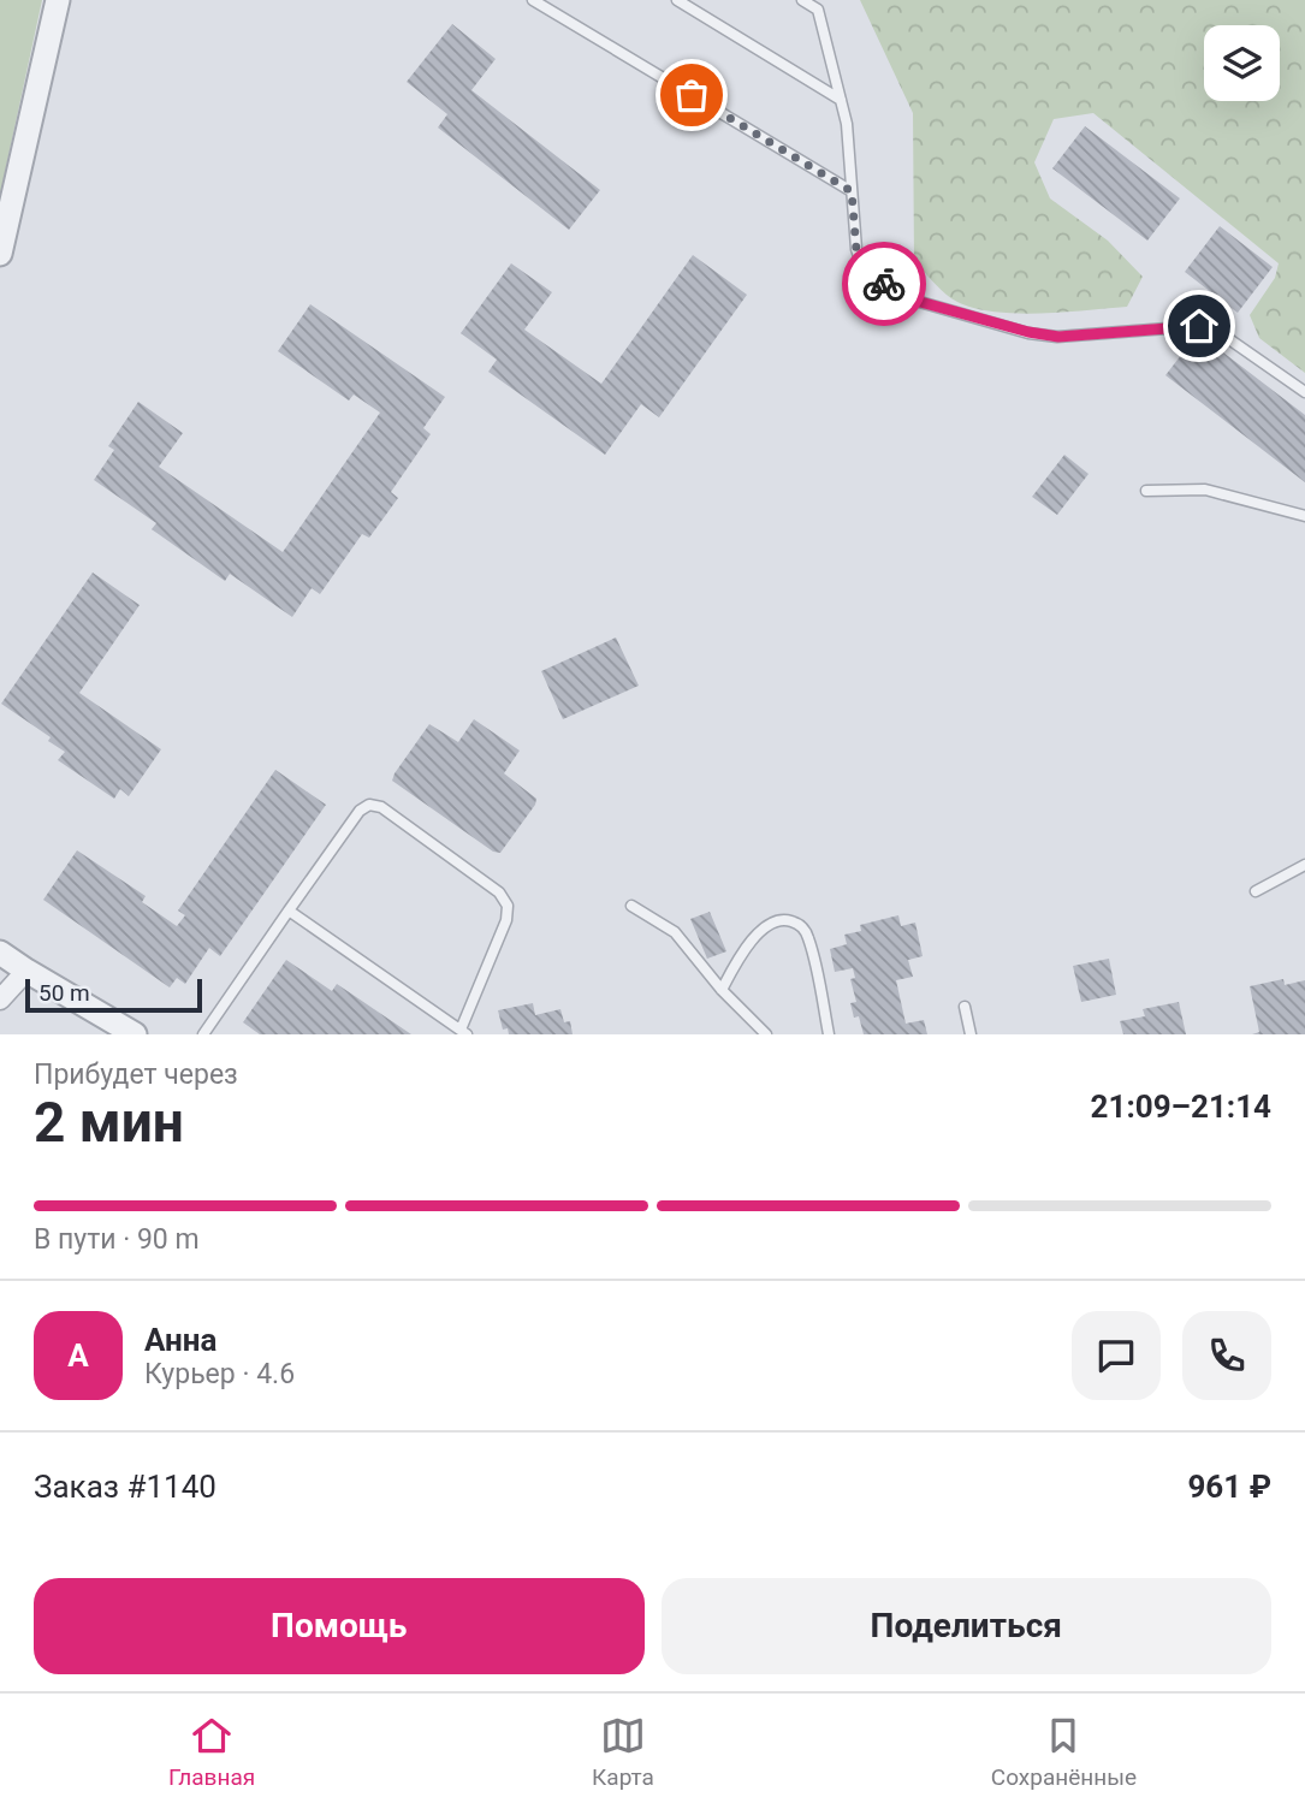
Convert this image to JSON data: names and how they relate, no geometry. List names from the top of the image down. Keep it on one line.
{"scale_bar":"50 m","page":{"scale":"50 m","heading":["2 мин","Прибудет через","21:09–21:14"],"panel":["Анна","Курьер · 4.6","Заказ #1140","961 ₽"],"bar":"В пути · 90 m","round":"А","buttons":["Помощь","Поделиться"],"tabs":["Главная","Карта","Сохранённые"]}}
